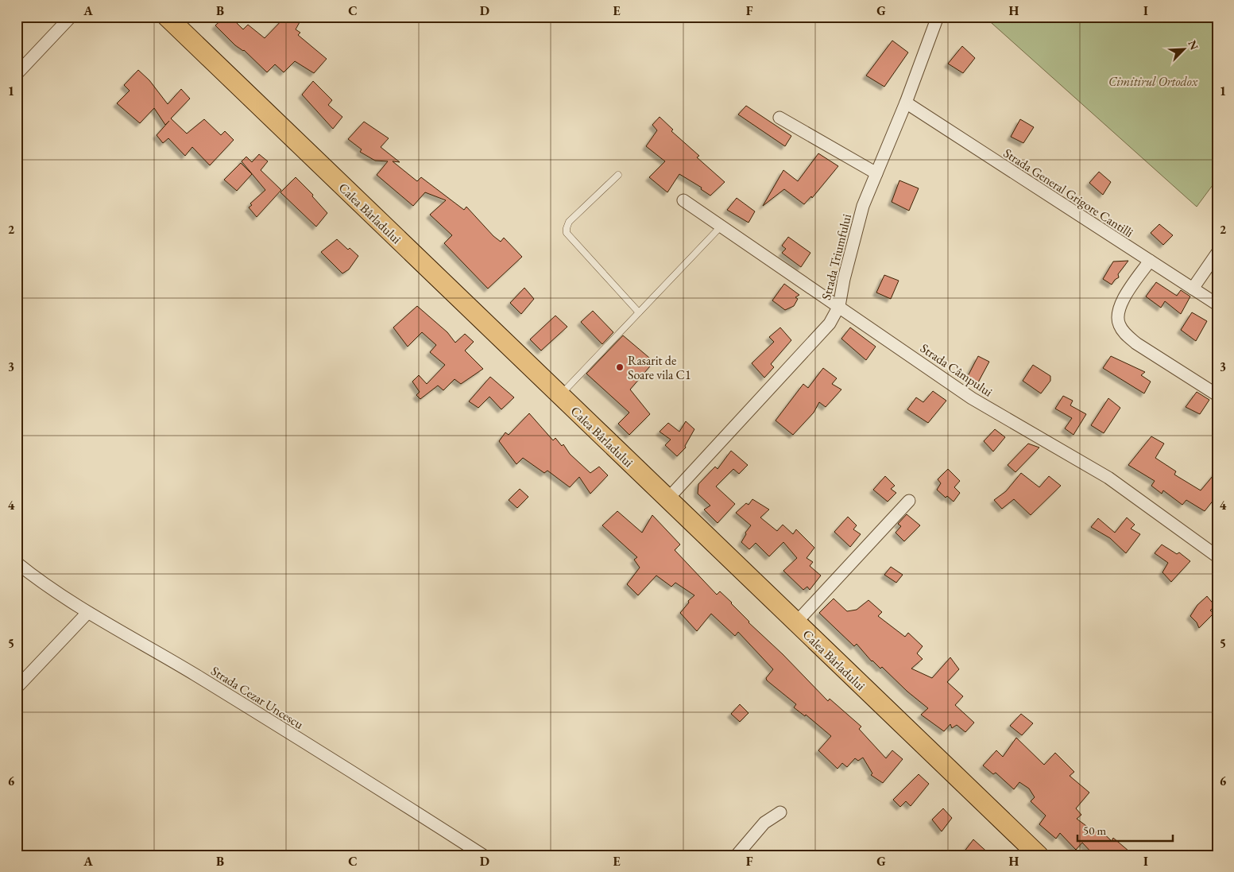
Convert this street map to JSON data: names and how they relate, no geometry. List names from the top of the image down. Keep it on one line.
{"streets":{"main road":["Calea Bârladului"],"street":["Strada General Grigore Cantilli","Strada Triumfului","Strada Câmpului","Strada Cezar Uncescu"]},"crossings":[["Strada General Grigore Cantilli","Strada Triumfului"],["Calea Bârladului","Strada Triumfului"],["Strada Triumfului","Strada Câmpului"]],"parks":["Cimitirul Ortodox"],"places":["Rasarit de Soare vila C1"],"scale_bar":"50 m","north":"top right","grid":{"columns":["A","B","C","D","E","F","G","H","I"],"rows":["1","2","3","4","5","6"]}}
